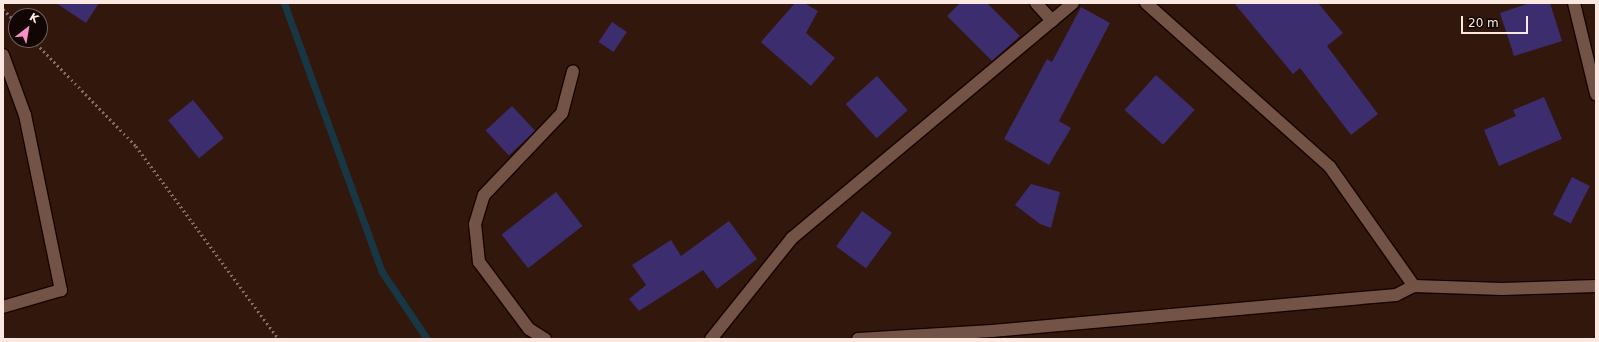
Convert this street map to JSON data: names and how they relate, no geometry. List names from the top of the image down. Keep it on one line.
{"scale_bar":"20 m","north":"top right"}
